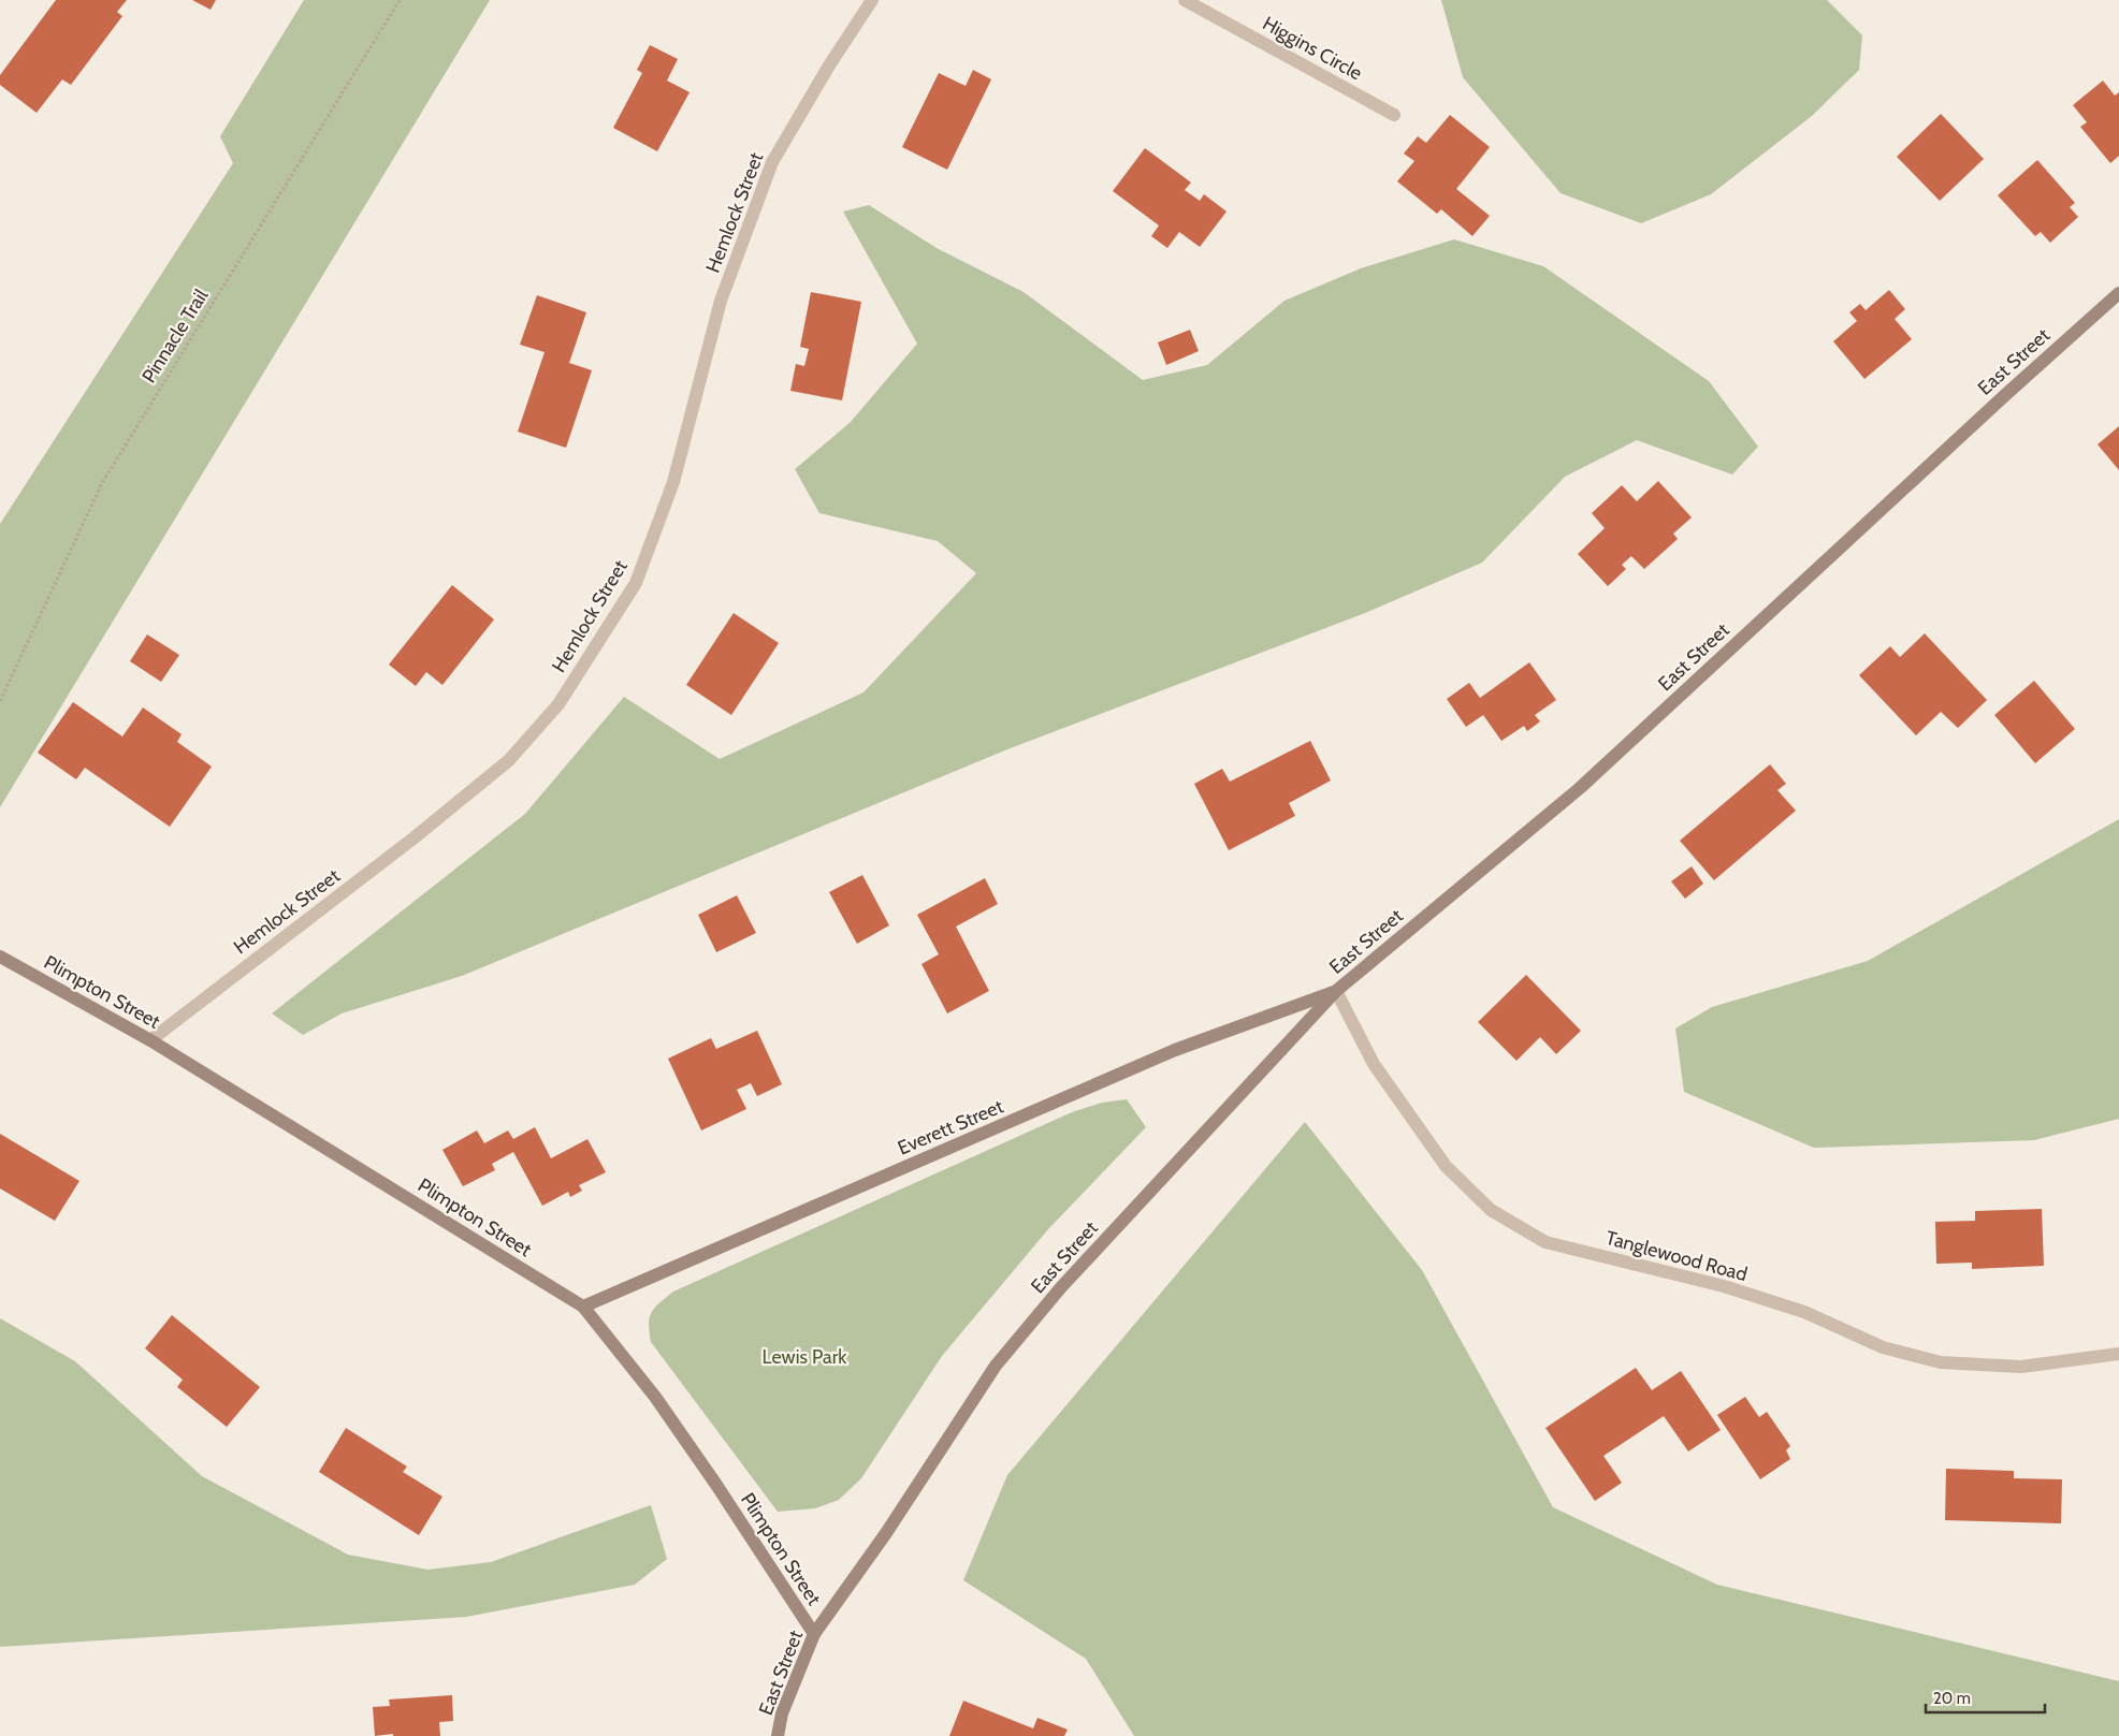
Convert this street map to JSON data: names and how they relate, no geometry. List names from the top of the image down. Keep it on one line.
{"streets":{"street":["Higgins Circle","Hemlock Street","East Street","Plimpton Street","Everett Street","Tanglewood Road"],"path":["Pinnacle Trail"]},"crossings":[["Hemlock Street","Plimpton Street"],["East Street","Plimpton Street"],["East Street","Everett Street"],["East Street","Tanglewood Road"],["Plimpton Street","Everett Street"],["Everett Street","Tanglewood Road"]],"parks":["Lewis Park"],"scale_bar":"20 m"}
